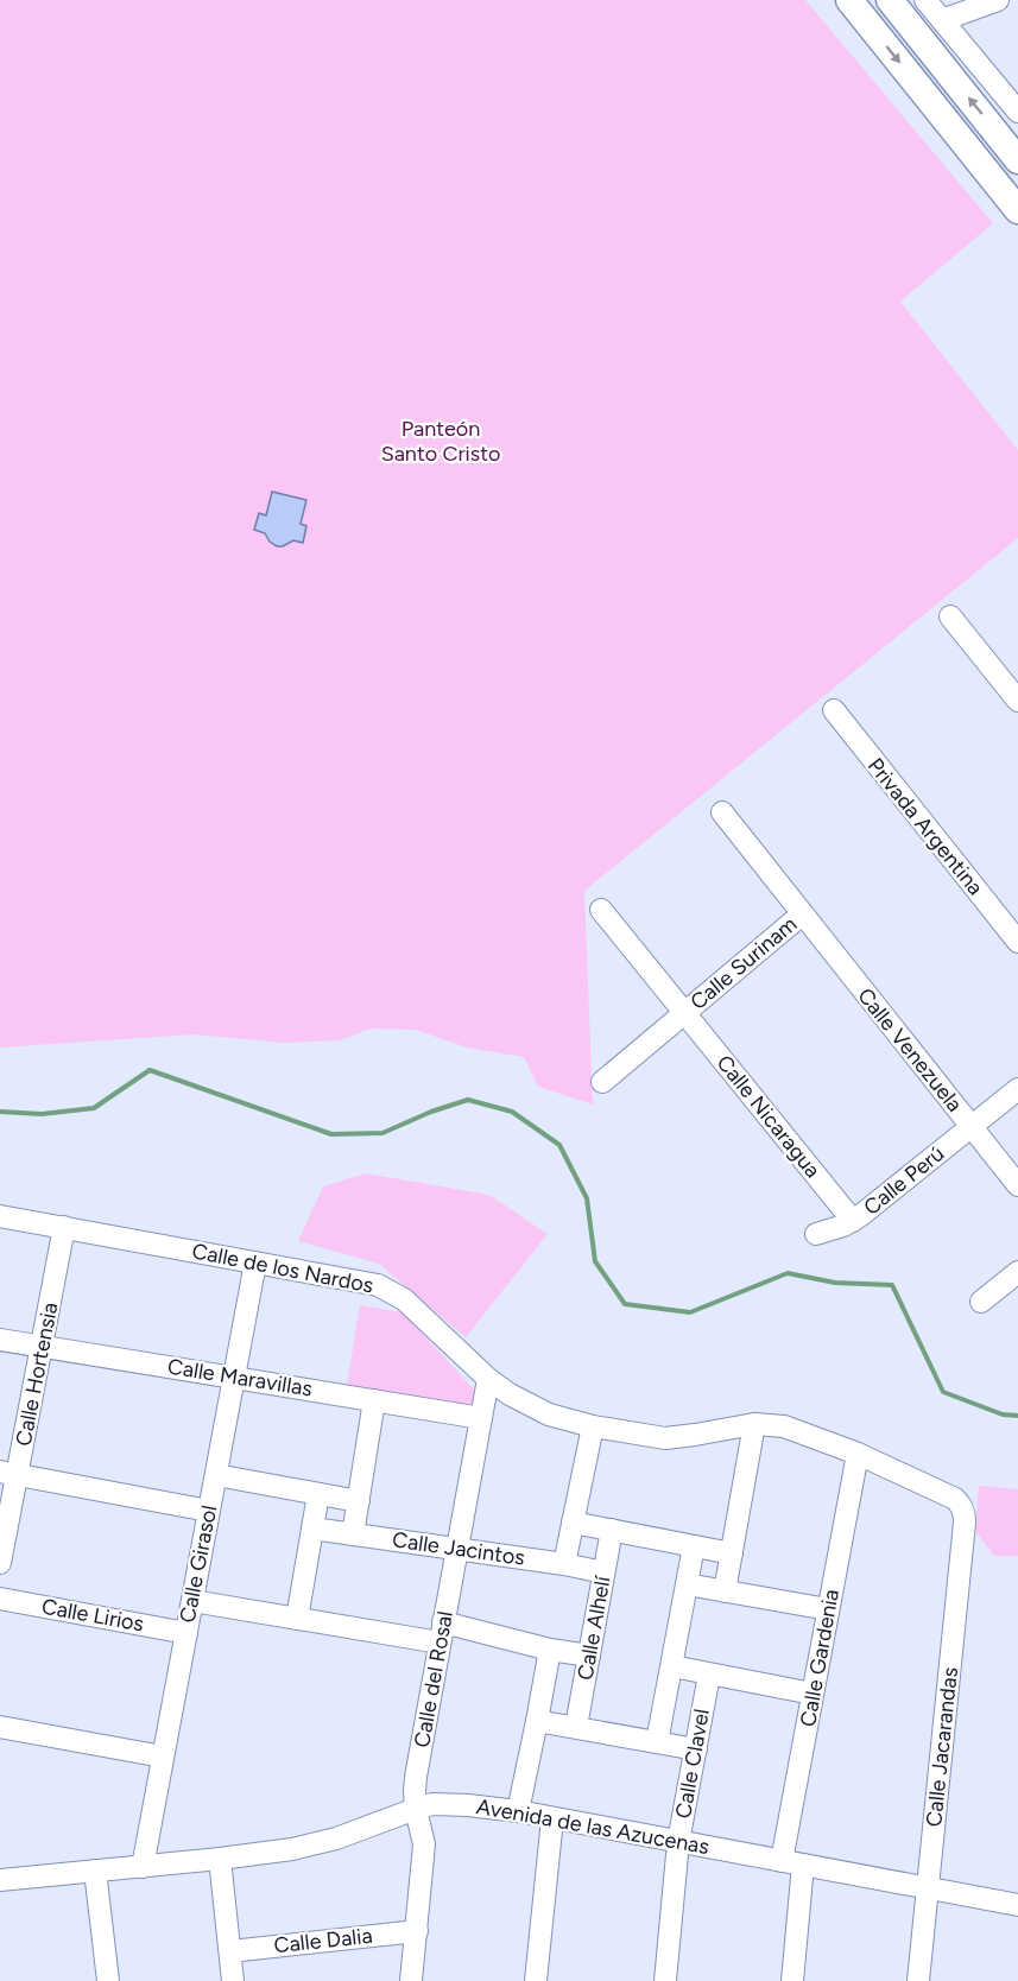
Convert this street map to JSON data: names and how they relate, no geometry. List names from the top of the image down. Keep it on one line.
{"streets":{"street":["Privada Argentina","Calle Surinam","Calle Venezuela","Calle Nicaragua","Calle Perú","Calle de los Nardos","Calle Hortensia","Calle Maravillas","Calle Jacintos","Calle Girasol","Calle Lirios","Calle Alhelí","Calle Gardenia","Calle del Rosal","Calle Jacarandas","Calle Clavel","Avenida de las Azucenas","Calle Dalia"]},"crossings":[["Calle Surinam","Calle Venezuela"],["Calle Surinam","Calle Nicaragua"],["Calle Venezuela","Calle Perú"],["Calle Nicaragua","Calle Perú"],["Calle de los Nardos","Calle Hortensia"],["Calle de los Nardos","Calle Girasol"],["Calle de los Nardos","Calle Alhelí"],["Calle de los Nardos","Calle Gardenia"],["Calle de los Nardos","Calle del Rosal"],["Calle de los Nardos","Calle Jacarandas"],["Calle Hortensia","Calle Maravillas"],["Calle Maravillas","Calle Girasol"],["Calle Maravillas","Calle del Rosal"],["Calle Jacintos","Calle Alhelí"],["Calle Jacintos","Calle del Rosal"],["Calle Girasol","Calle Lirios"],["Calle Girasol","Avenida de las Azucenas"],["Calle Alhelí","Avenida de las Azucenas"],["Calle Gardenia","Calle Jacarandas"],["Calle Gardenia","Avenida de las Azucenas"],["Calle del Rosal","Avenida de las Azucenas"],["Calle del Rosal","Calle Dalia"],["Calle Jacarandas","Avenida de las Azucenas"],["Calle Clavel","Avenida de las Azucenas"]],"parks":["Panteón Santo Cristo"]}
